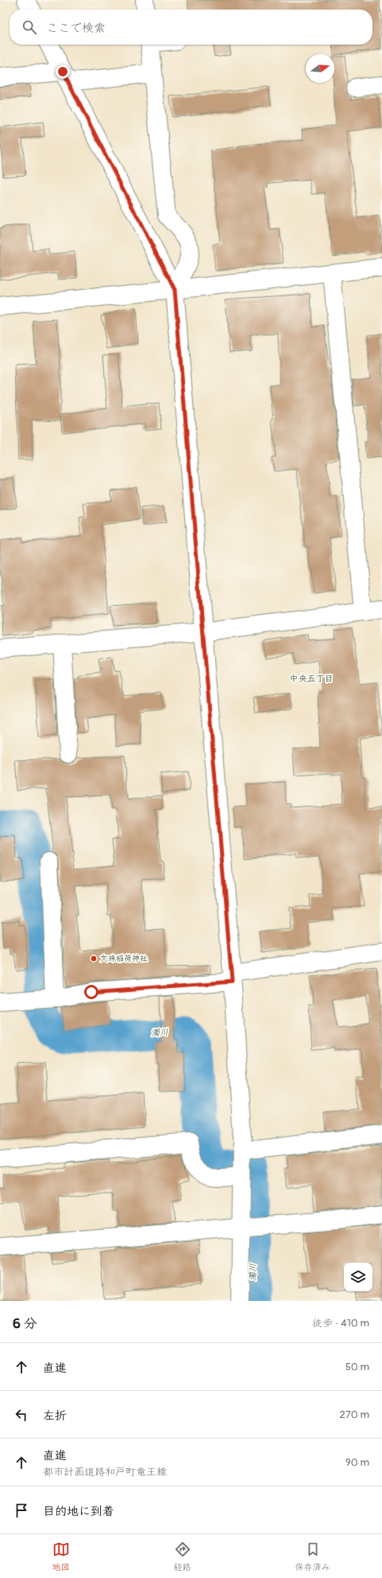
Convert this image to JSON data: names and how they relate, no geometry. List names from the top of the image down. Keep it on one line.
{"districts":["中央五丁目"],"water":["濁川"],"places":["文珠稲荷神社"],"north":"right","page":{"search":"ここで検索","heading":["6 分","徒歩 · 410 m"],"list":[["直進","50 m"],["左折","270 m"],["直進","都市計画道路和戸町竜王線","90 m"],"目的地に到着"],"nav":["地図","経路","保存済み"]}}
